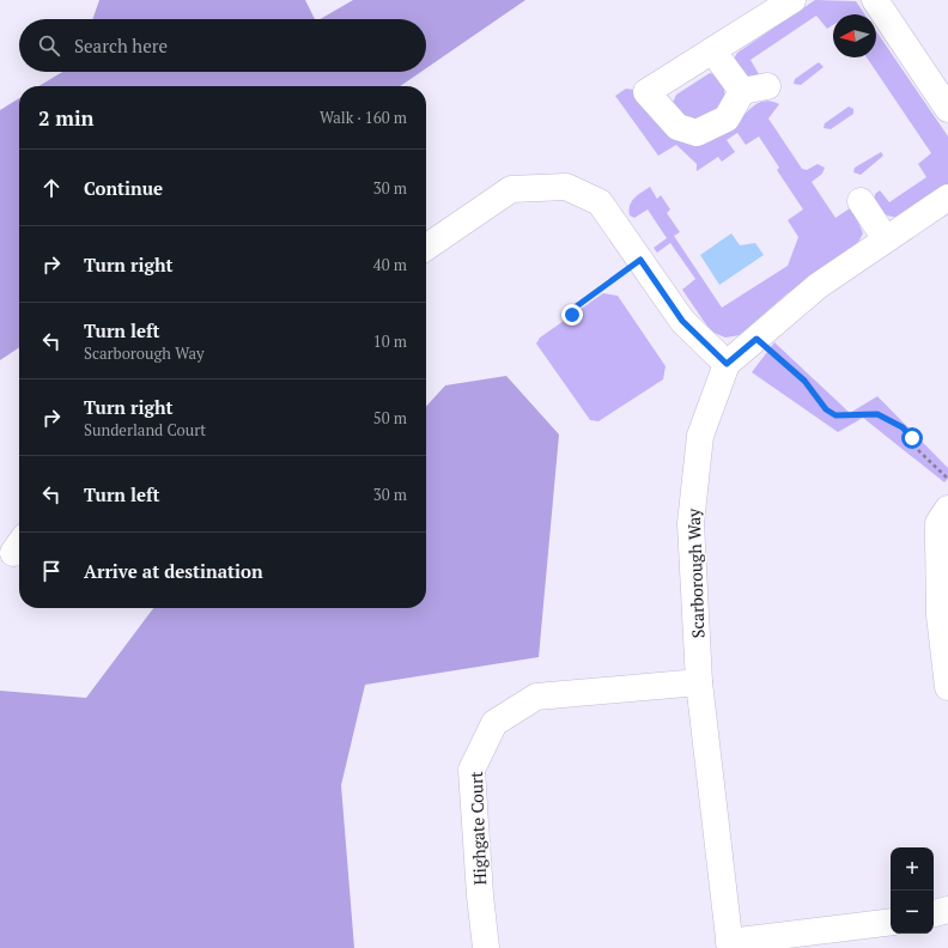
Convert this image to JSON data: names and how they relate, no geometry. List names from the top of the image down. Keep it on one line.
{"streets":{"street":["Scarborough Way","Highgate Court"]},"crossings":[["Scarborough Way","Highgate Court"]],"north":"left","page":{"search":"Search here","heading":["2 min","Walk · 160 m"],"list":[["Continue","30 m"],["Turn right","40 m"],["Turn left","Scarborough Way","10 m"],["Turn right","Sunderland Court","50 m"],["Turn left","30 m"],"Arrive at destination"],"map_buttons":["+","−"]}}
